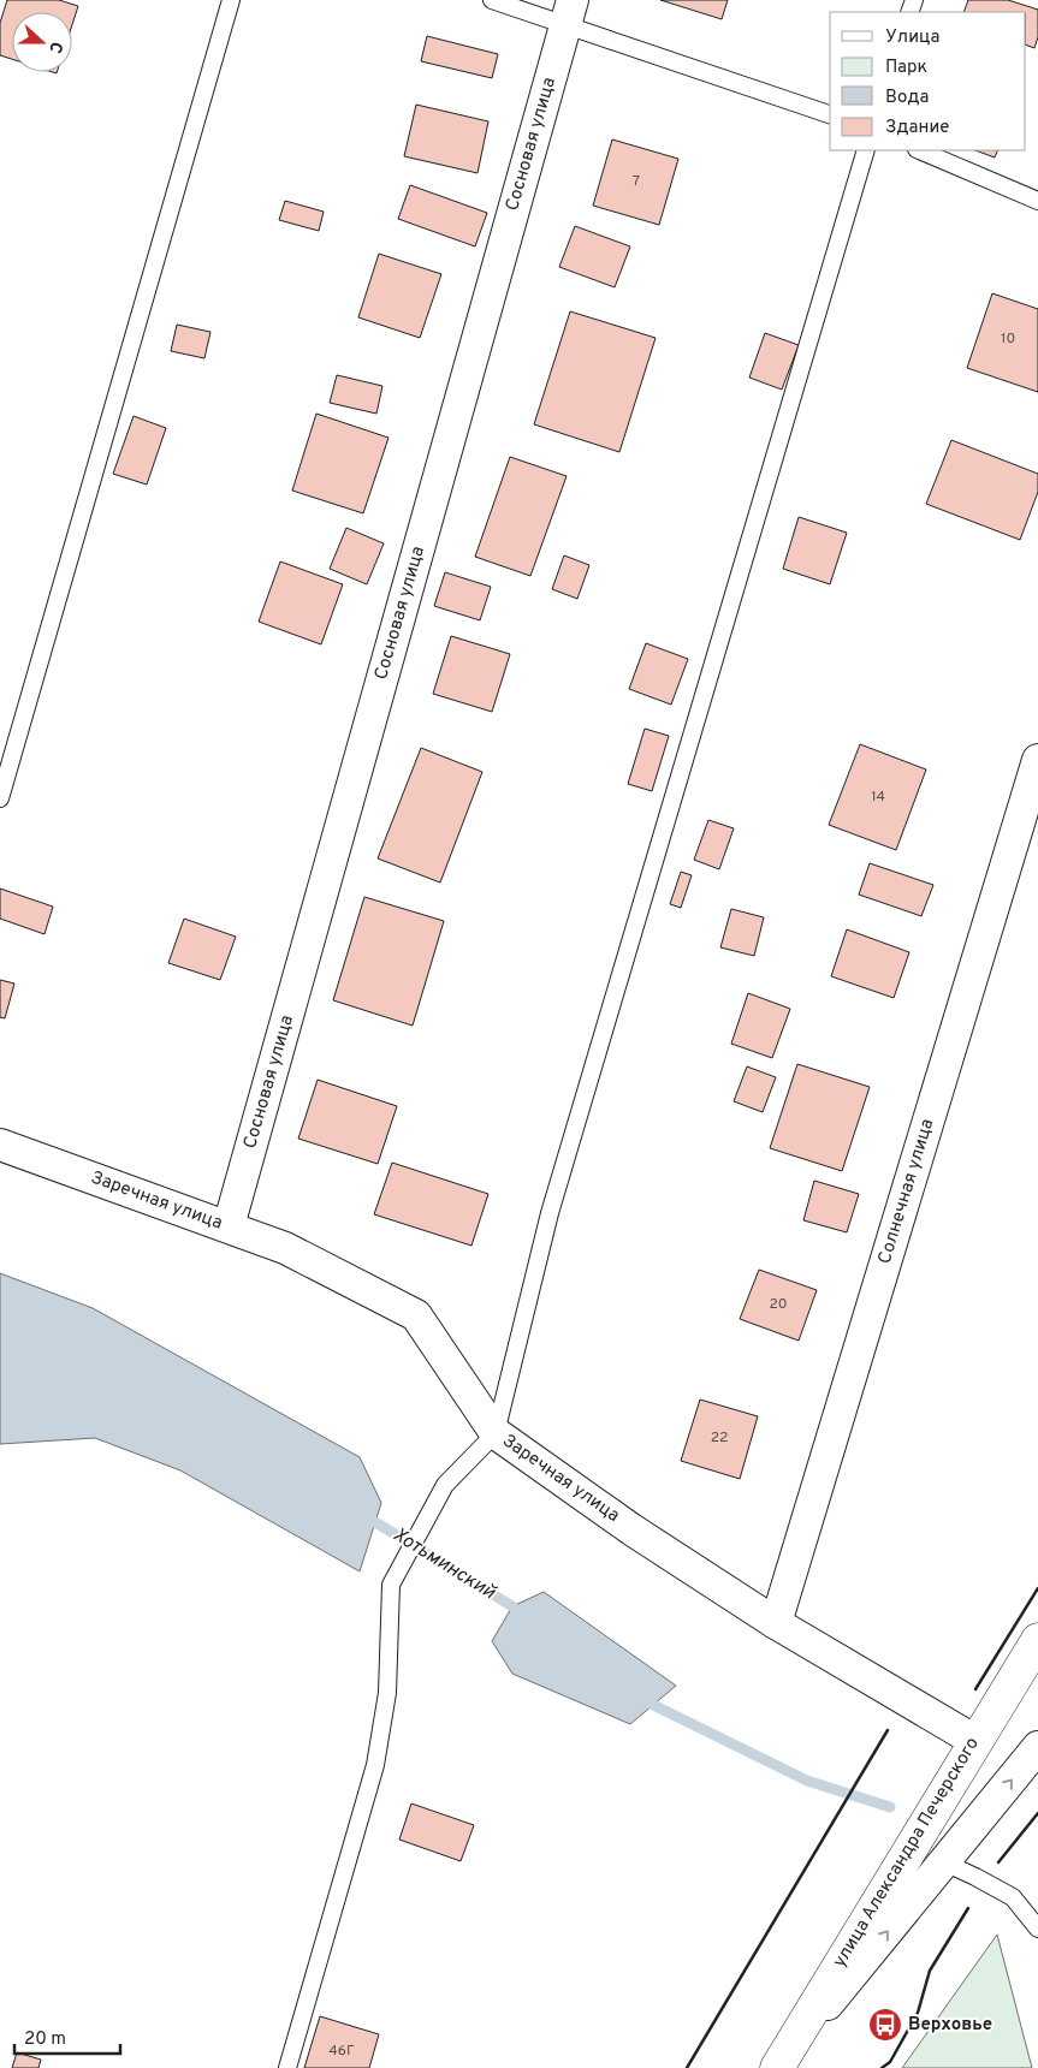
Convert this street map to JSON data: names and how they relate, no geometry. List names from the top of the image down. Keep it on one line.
{"streets":{"main road":["улица Александра Печерского"],"street":["Сосновая улица","Солнечная улица","Заречная улица"]},"crossings":[["Сосновая улица","Заречная улица"],["Солнечная улица","Заречная улица"],["Заречная улица","улица Александра Печерского"]],"water":["Хотьминский"],"places":{"bus stop":["Верховье"]},"house_numbers":["7","10","14","20","22","46Г"],"legend":["Улица","Парк","Вода","Здание"],"scale_bar":"20 m","north":"right"}
